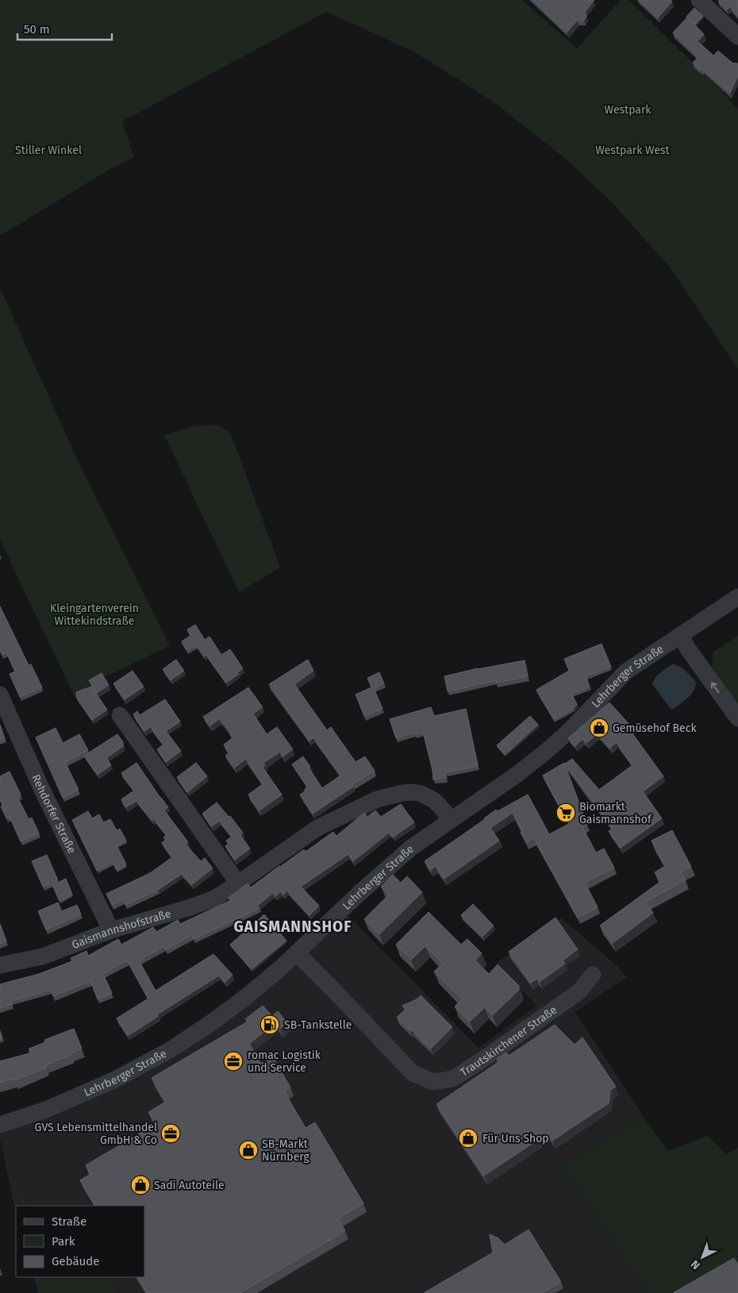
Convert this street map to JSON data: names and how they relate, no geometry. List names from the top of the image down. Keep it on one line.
{"streets":{"street":["Lehrberger Straße","Rehdorfer Straße","Gaismannshofstraße","Trautskirchener Straße"]},"crossings":[["Lehrberger Straße","Gaismannshofstraße"],["Lehrberger Straße","Trautskirchener Straße"],["Rehdorfer Straße","Gaismannshofstraße"]],"districts":["GAISMANNSHOF"],"parks":["Westpark","Stiller Winkel","Westpark West","Kleingartenverein Wittekindstraße"],"places":{"shop":["Gemüsehof Beck","Für Uns Shop","SB-Markt Nürnberg","Sadi Autoteile"],"supermarket":["Biomarkt Gaismannshof"],"fuel station":["SB-Tankstelle"],"office":["romac Logistik und Service","GVS Lebensmittelhandel GmbH & Co"]},"legend":["Straße","Park","Gebäude"],"scale_bar":"50 m","north":"bottom left"}
